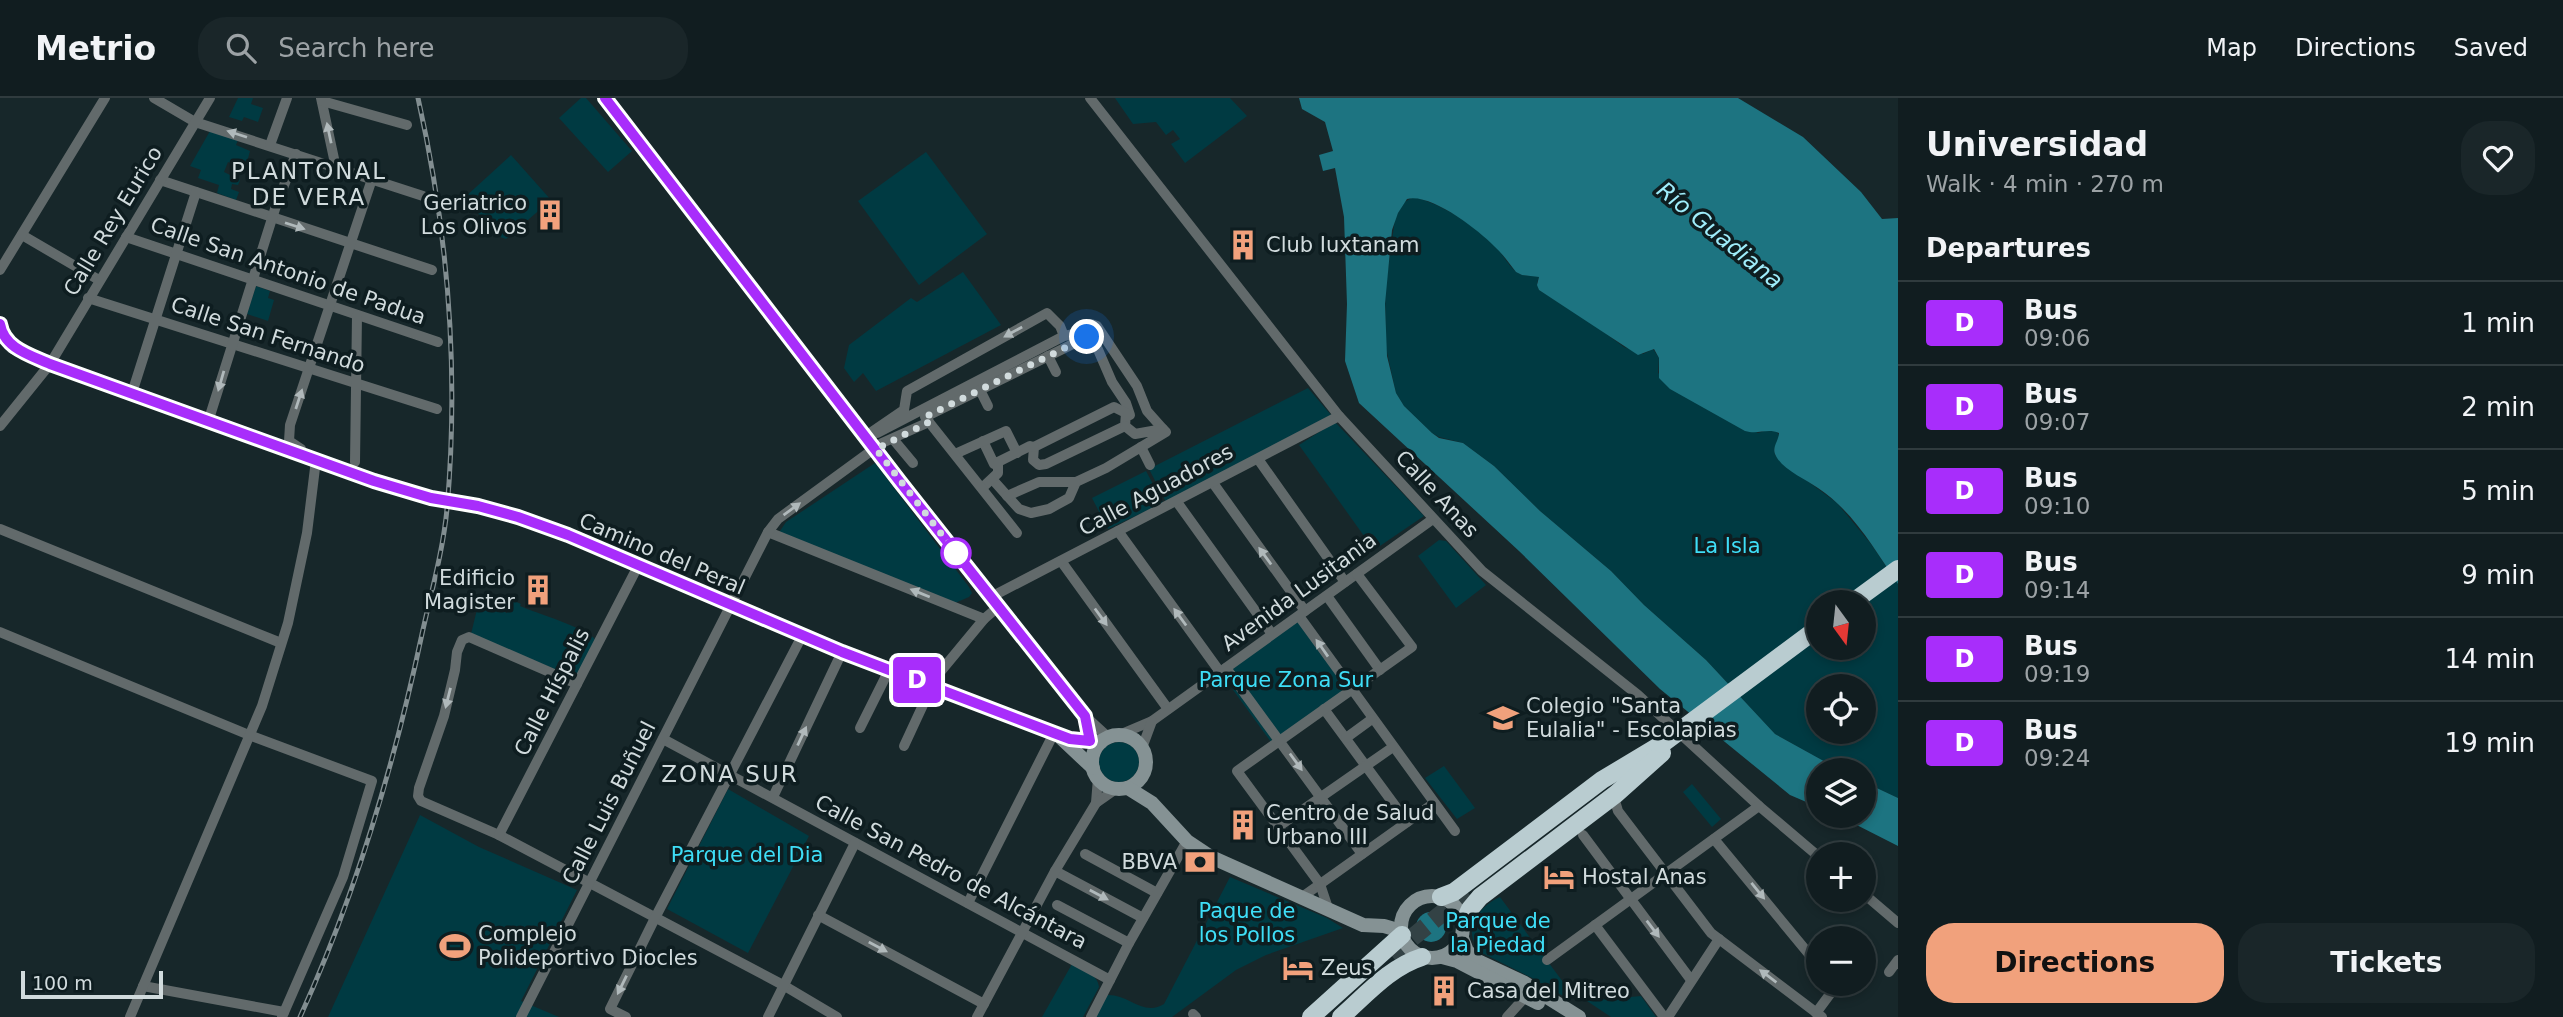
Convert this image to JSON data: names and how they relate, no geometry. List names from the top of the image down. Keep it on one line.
{"streets":{"street":["Calle Rey Eurico","Calle San Antonio de Padua","Calle San Fernando","Calle Aguadores","Calle Anas","Camino del Peral","Avenida Lusitania","Calle Híspalis","Calle Luis Buñuel","Calle San Pedro de Alcántara"]},"crossings":[["Calle Rey Eurico","Calle San Antonio de Padua"],["Calle Rey Eurico","Calle San Fernando"],["Calle Rey Eurico","Camino del Peral"],["Calle Aguadores","Calle Anas"],["Calle Anas","Avenida Lusitania"],["Camino del Peral","Avenida Lusitania"],["Camino del Peral","Calle Híspalis"],["Camino del Peral","Calle Luis Buñuel"],["Calle Luis Buñuel","Calle San Pedro de Alcántara"]],"districts":["PLANTONAL DE VERA","ZONA SUR"],"water":["Río Guadiana"],"parks":["La Isla","Parque Zona Sur","Parque del Dia","Paque de los Pollos","Parque de la Piedad"],"places":{"building":["Geriatrico Los Olivos","Club Iuxtanam","Edificio Magister","Centro de Salud Urbano III","Casa del Mitreo"],"school or university":["Colegio \"Santa Eulalia\" - Escolapias"],"bank":["BBVA"],"hotel":["Hostal Anas","Zeus"],"sports":["Complejo Polideportivo Diocles"]},"lines":["bus line D"],"scale_bar":"100 m","north":"bottom","page":{"header":"Metrio","search":"Search here","nav":["Map","Directions","Saved"],"on_map":"D","heading":[["Universidad","Walk · 4 min · 270 m"],"Departures"],"list":[{"mark":"D","name":"Bus","note":"09:06","value":"1 min"},{"mark":"D","name":"Bus","note":"09:07","value":"2 min"},{"mark":"D","name":"Bus","note":"09:10","value":"5 min"},{"mark":"D","name":"Bus","note":"09:14","value":"9 min"},{"mark":"D","name":"Bus","note":"09:19","value":"14 min"},{"mark":"D","name":"Bus","note":"09:24","value":"19 min"}],"map_buttons":["+","−"],"buttons":["Directions","Tickets"],"scale":"100 m"}}
